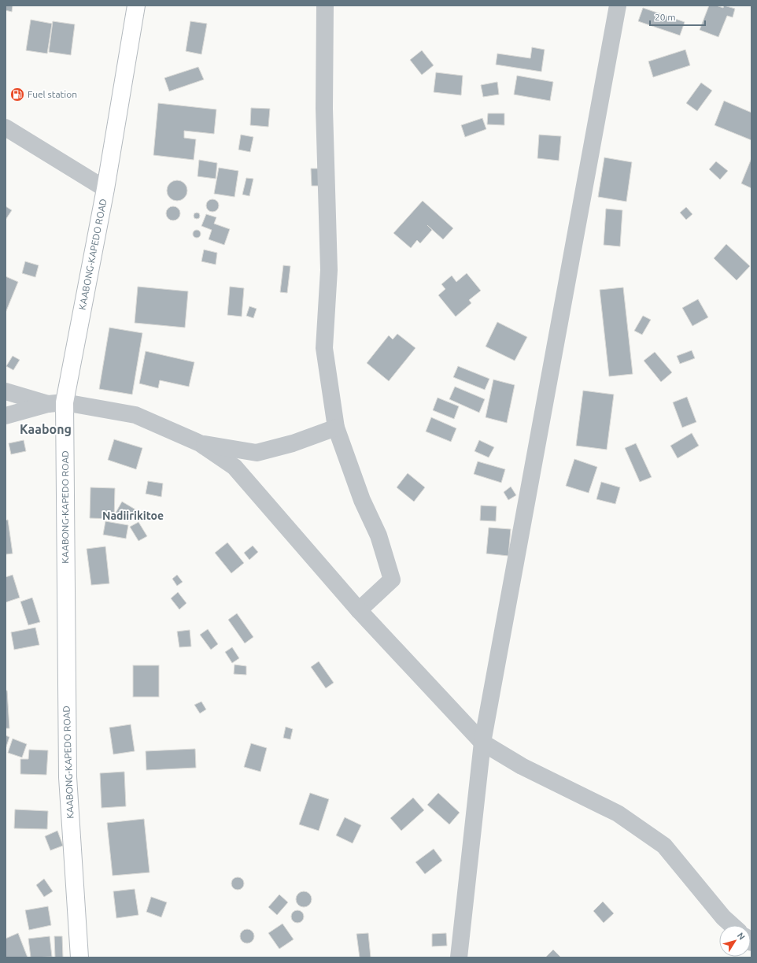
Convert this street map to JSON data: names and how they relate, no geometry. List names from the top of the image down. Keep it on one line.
{"streets":{"main road":["KAABONG-KAPEDO ROAD"]},"districts":["Kaabong","Nadiirikitoe"],"places":{"fuel station":["Fuel station"]},"scale_bar":"20 m","north":"top right"}
